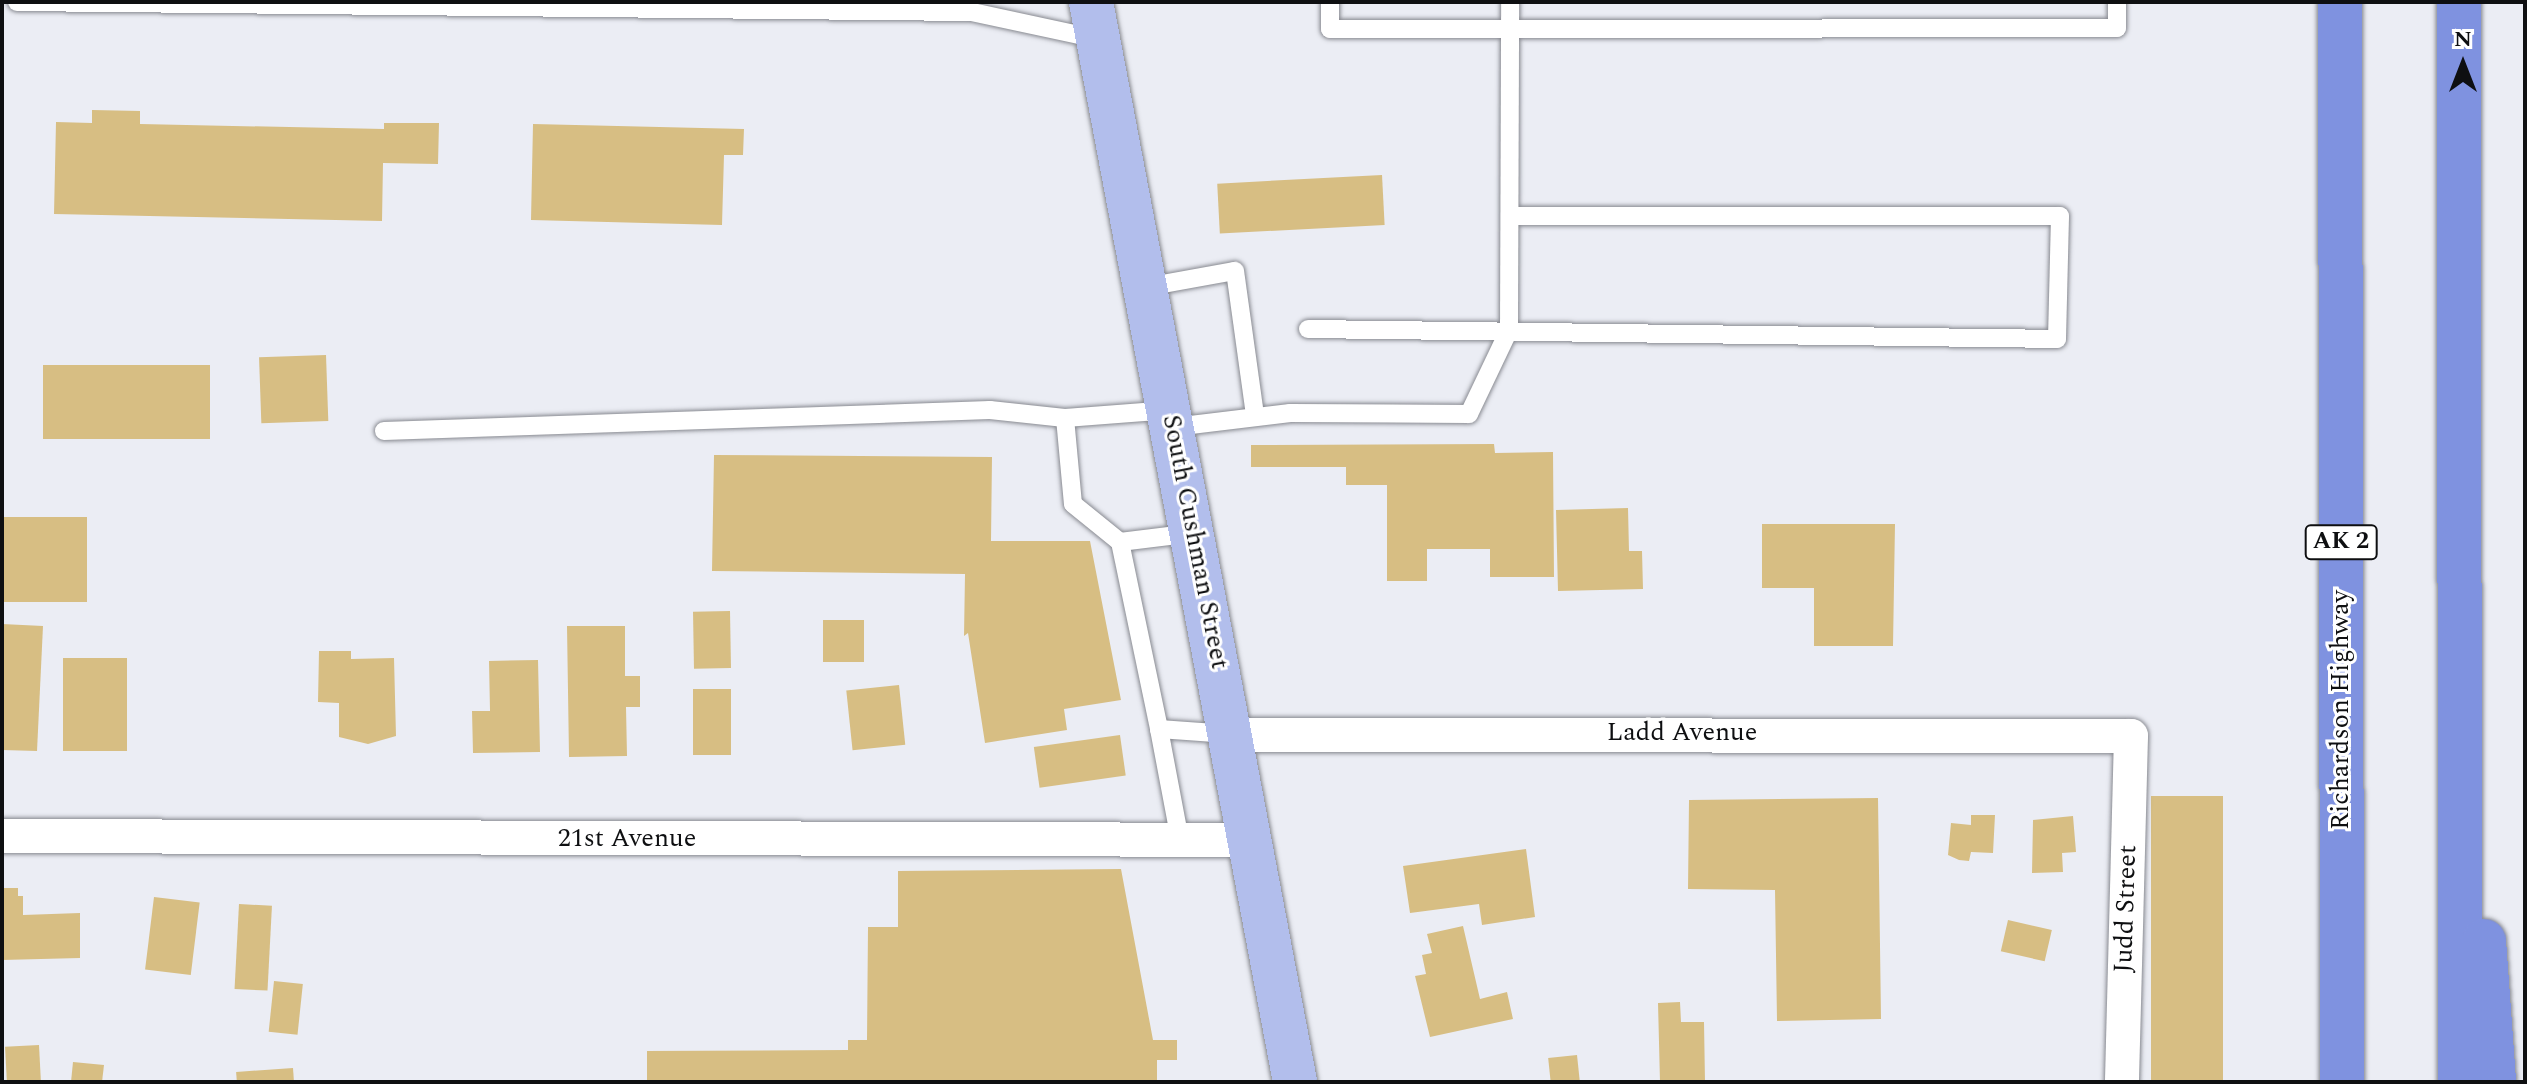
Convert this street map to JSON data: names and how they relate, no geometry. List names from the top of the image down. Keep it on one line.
{"streets":{"highway":["AK 2","Richardson Highway"],"main road":["South Cushman Street"],"street":["Ladd Avenue","21st Avenue","Judd Street"]},"crossings":[["South Cushman Street","Ladd Avenue"],["South Cushman Street","21st Avenue"],["Ladd Avenue","Judd Street"]],"north":"top"}
